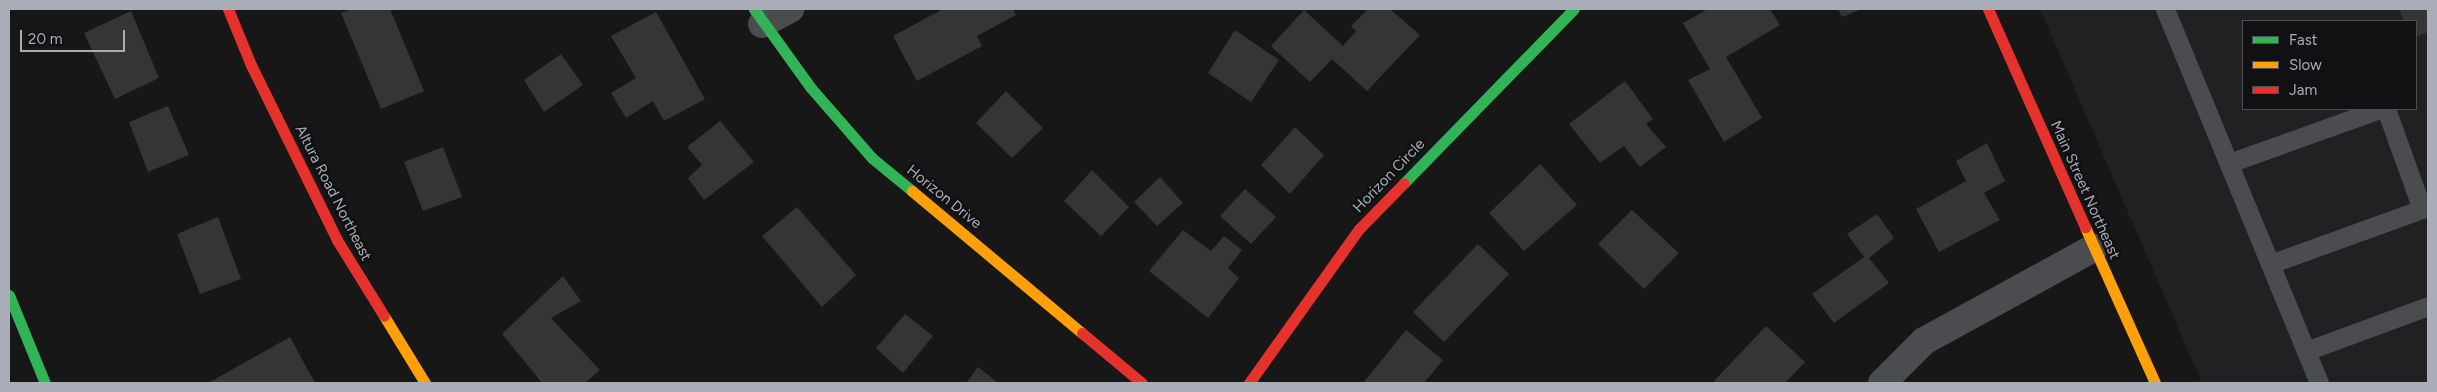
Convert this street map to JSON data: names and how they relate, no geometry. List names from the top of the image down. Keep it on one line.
{"streets":{"street":["Horizon Circle","Main Street Northeast","Altura Road Northeast","Horizon Drive"]},"legend":["Fast","Slow","Jam"],"scale_bar":"20 m"}
